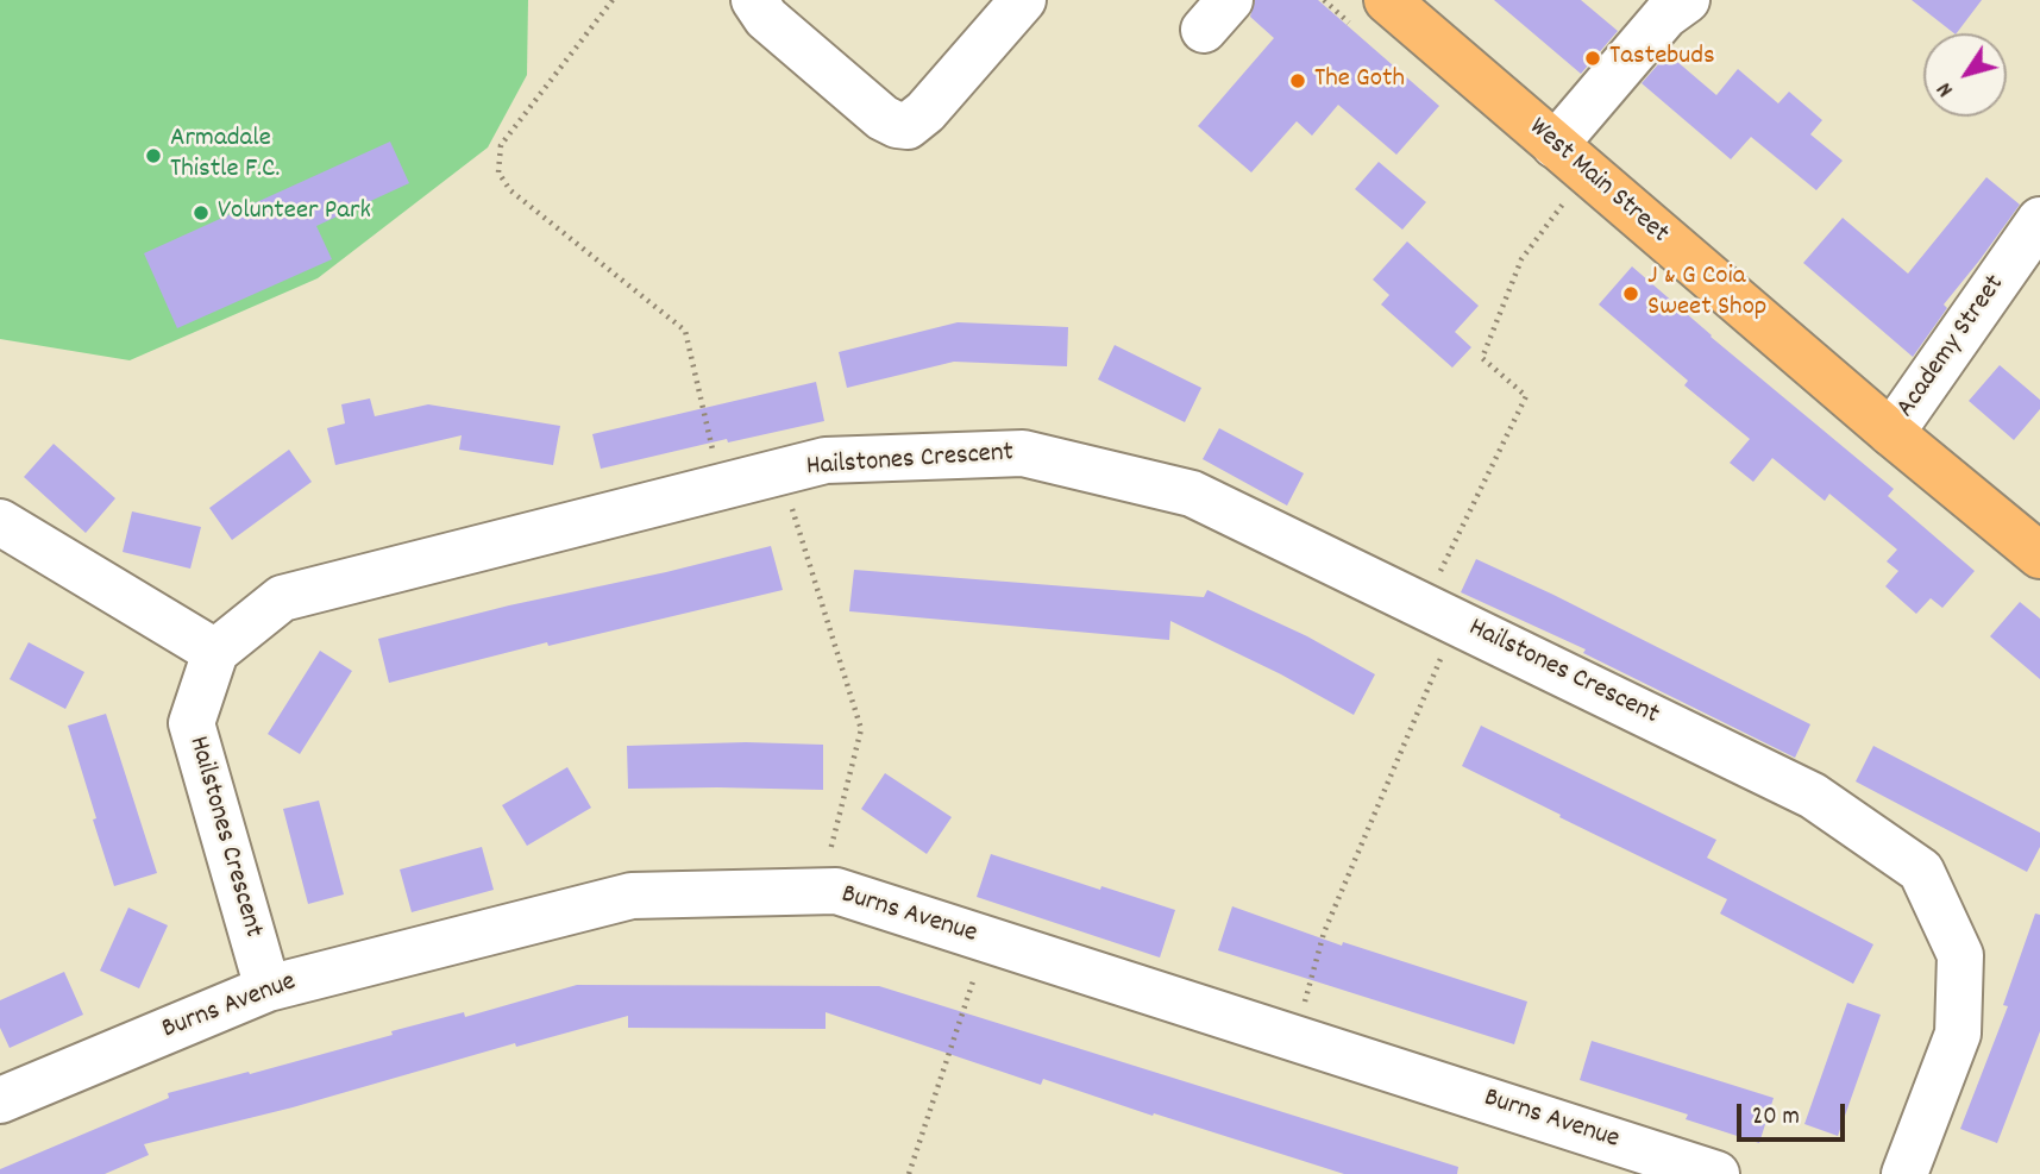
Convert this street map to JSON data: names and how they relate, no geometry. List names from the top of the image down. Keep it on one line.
{"streets":{"main road":["West Main Street"],"street":["Academy Street","Hailstones Crescent","Burns Avenue"]},"crossings":[["West Main Street","Academy Street"],["Hailstones Crescent","Burns Avenue"]],"places":["Tastebuds","The Goth","Armadale Thistle F.C.","Volunteer Park","J & G Coia Sweet Shop"],"scale_bar":"20 m","north":"bottom left"}
